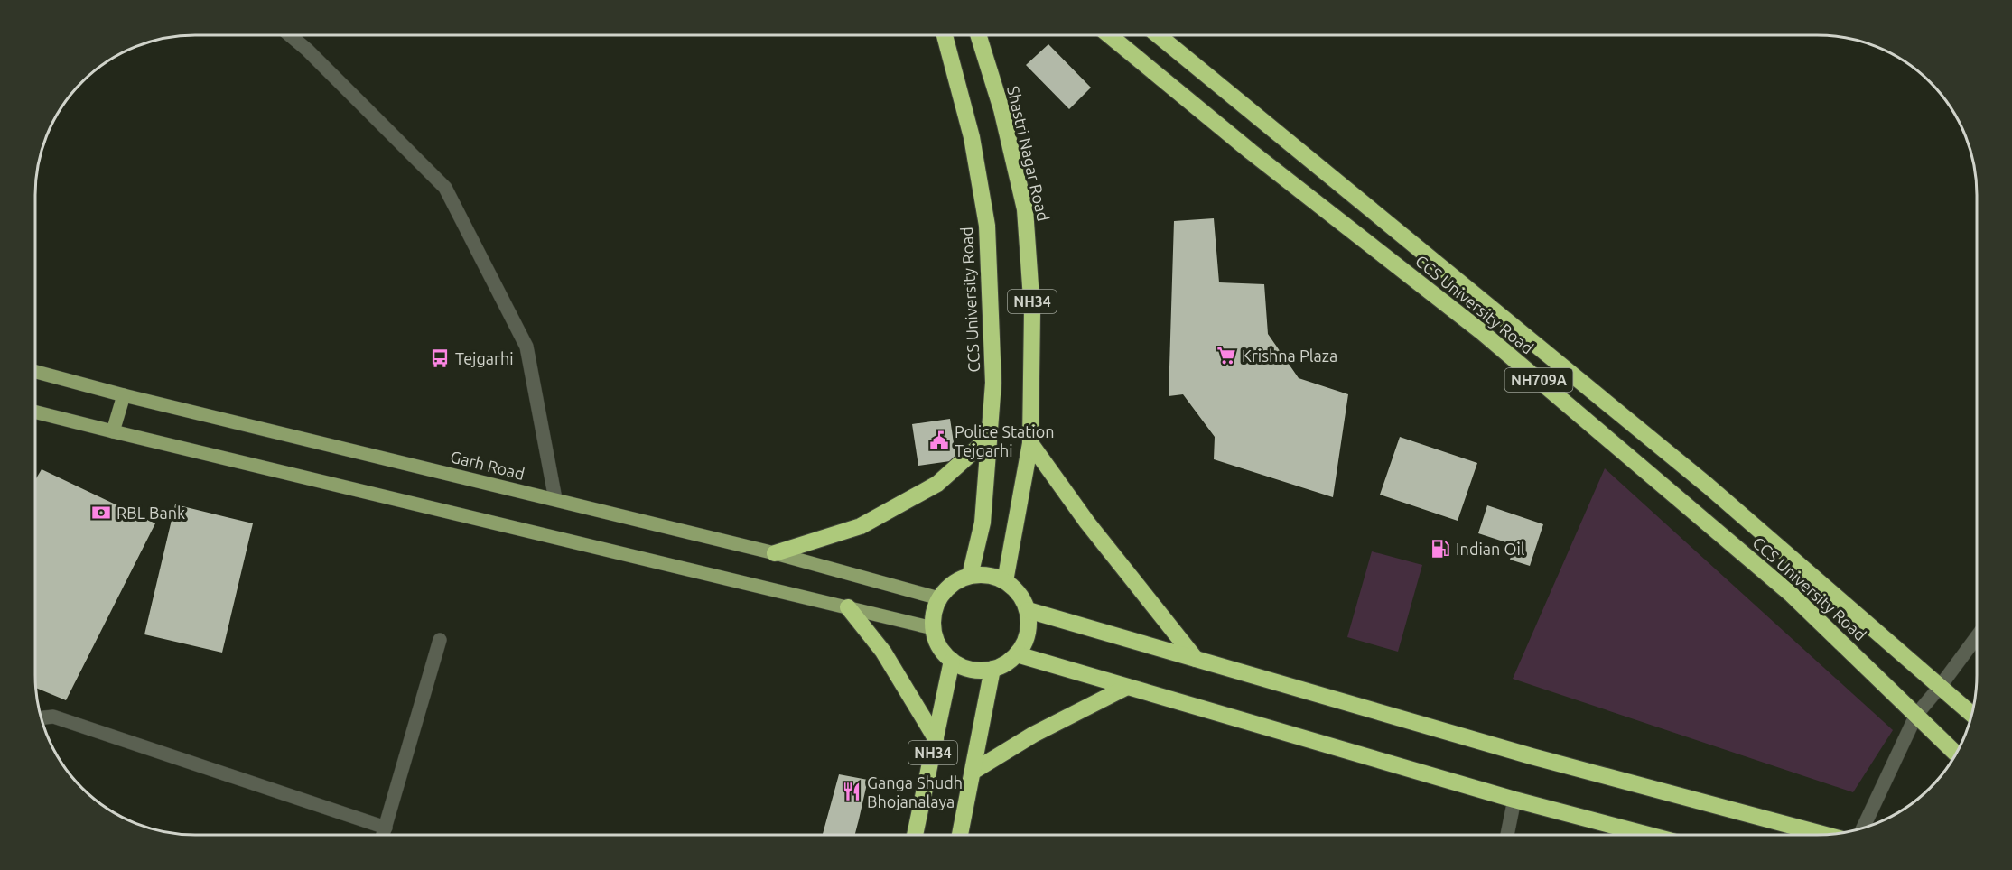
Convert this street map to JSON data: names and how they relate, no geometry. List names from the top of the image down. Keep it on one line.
{"streets":{"highway":["Shastri Nagar Road","CCS University Road","NH34","NH709A"],"main road":["Garh Road"]},"crossings":[["Shastri Nagar Road","CCS University Road"],["Shastri Nagar Road","NH34"],["Shastri Nagar Road","Garh Road"],["CCS University Road","NH34"],["CCS University Road","Garh Road"],["NH34","Garh Road"]],"places":{"supermarket":["Krishna Plaza"],"bus stop":["Tejgarhi"],"public building":["Police Station Tejgarhi"],"bank":["RBL Bank"],"fuel station":["Indian Oil"],"restaurant":["Ganga Shudh Bhojanalaya"]}}
